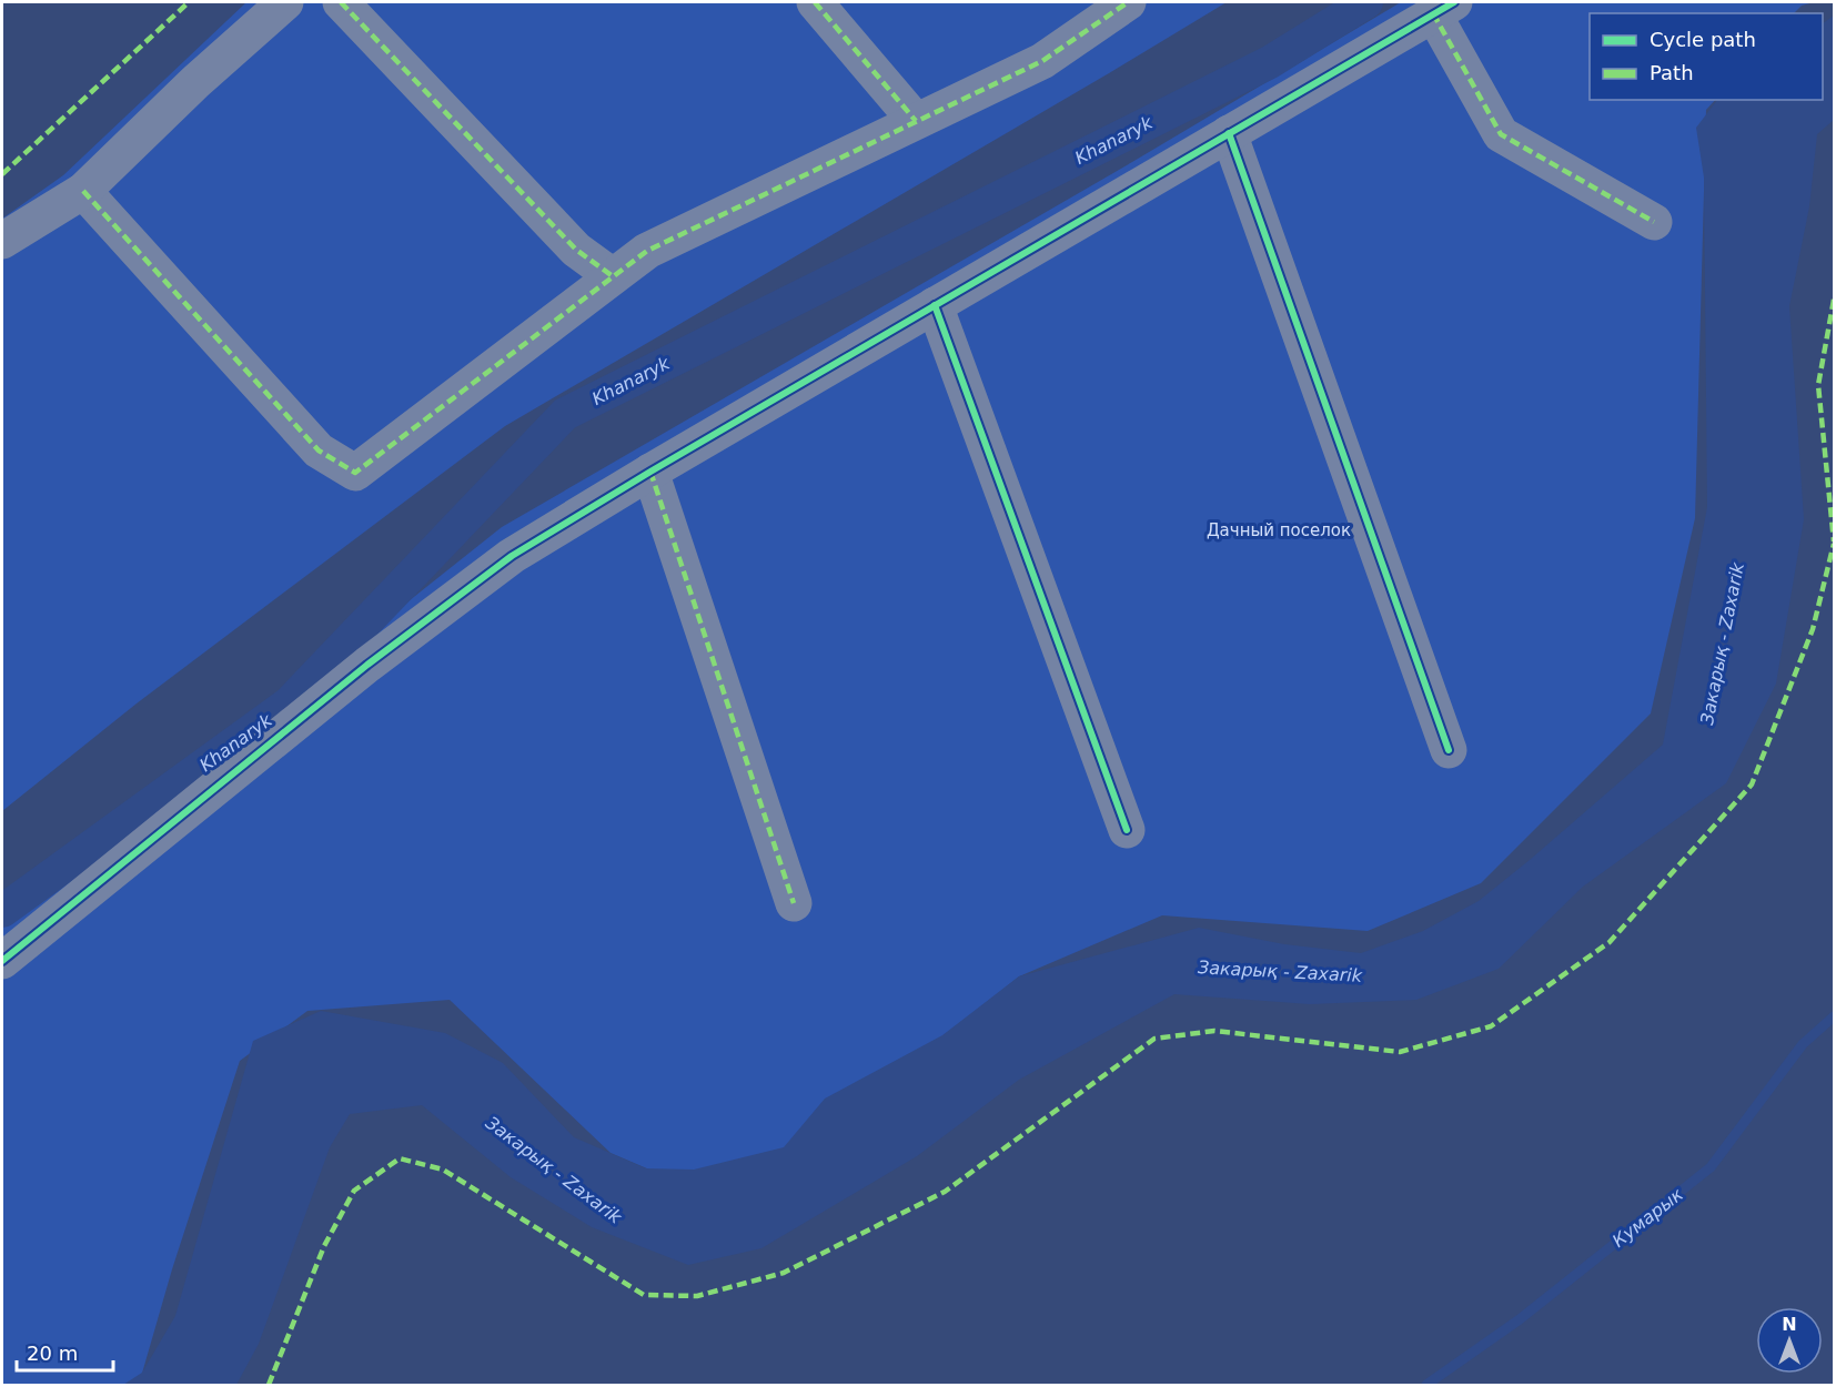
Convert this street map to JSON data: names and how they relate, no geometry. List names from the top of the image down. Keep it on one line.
{"water":["Khanaryk","Закарық - Zaxarik","Кумарык"],"parks":["Дачный поселок"],"legend":["Cycle path","Path"],"scale_bar":"20 m","north":"top"}
